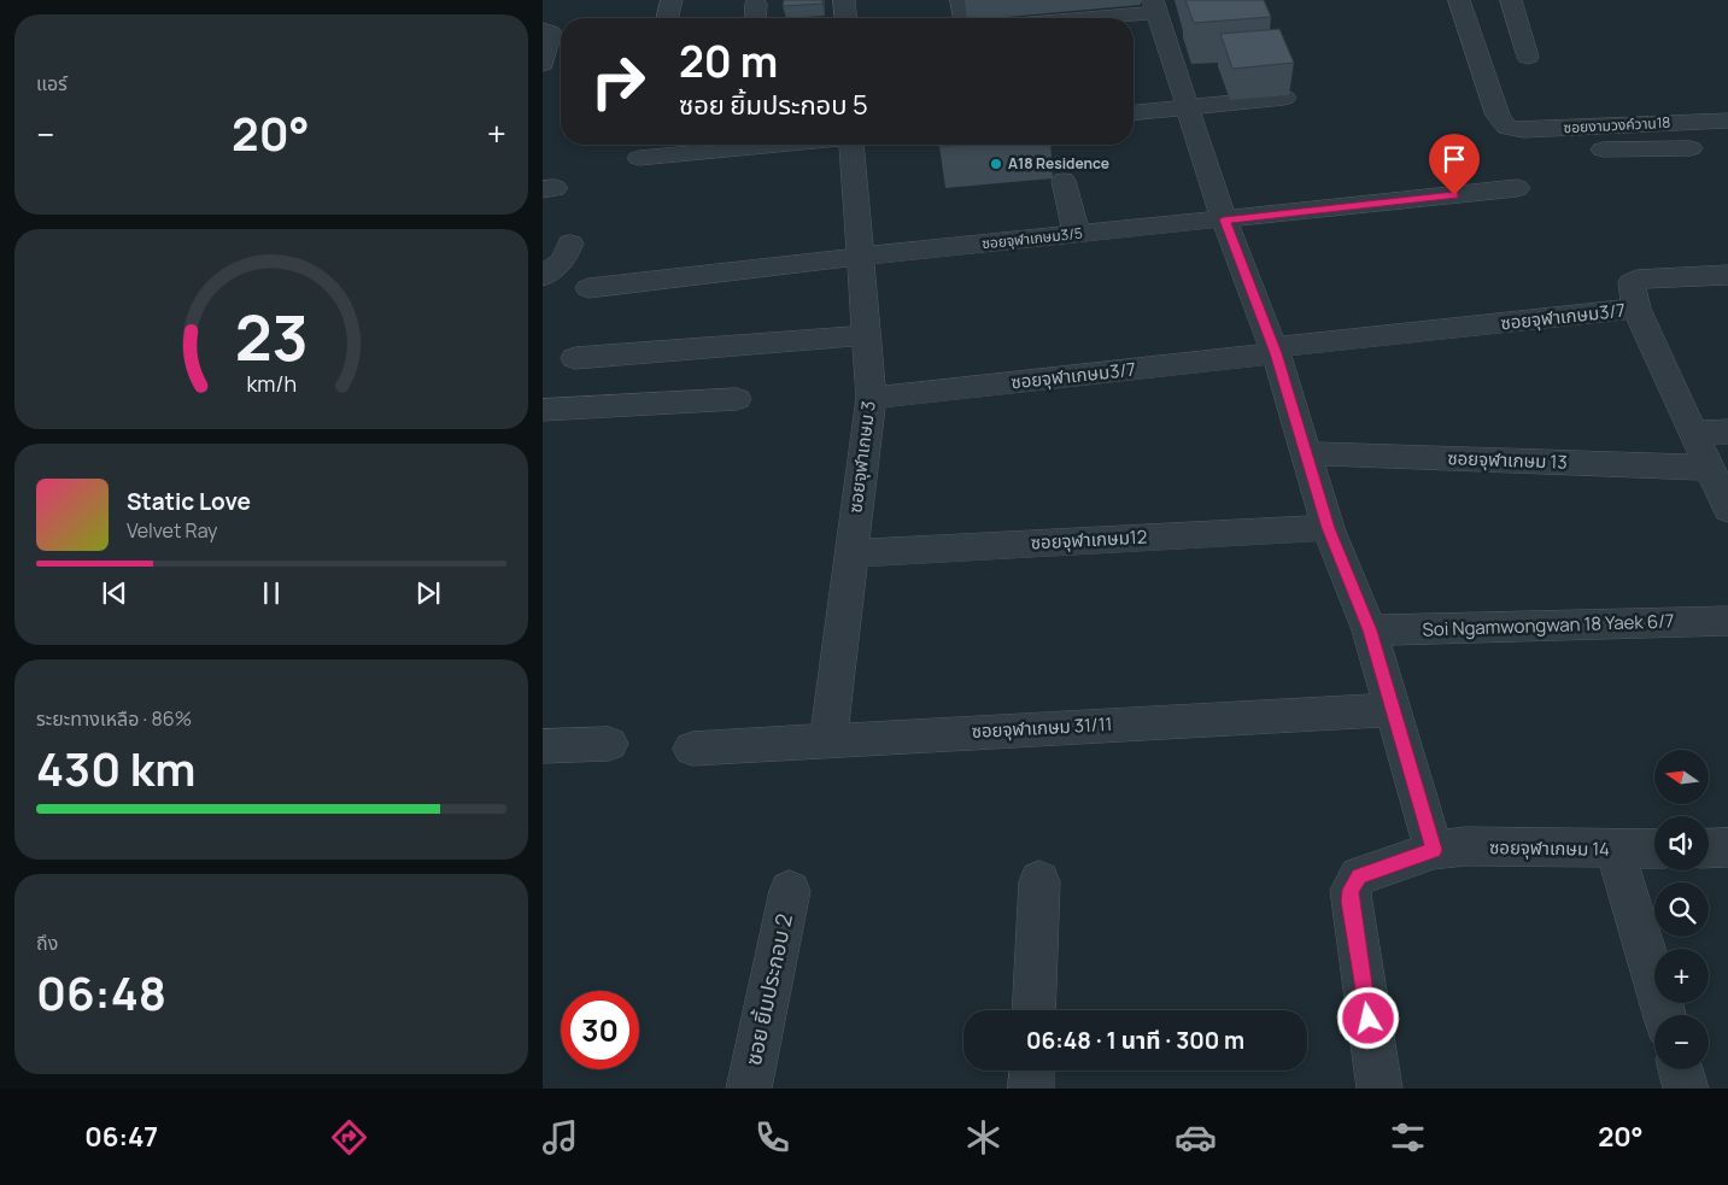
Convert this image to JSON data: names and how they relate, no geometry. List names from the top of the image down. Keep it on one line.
{"streets":{"street":["ซอยงามวงค์วาน18","ซอยจุฬาเกษม3/5","ซอยจุฬาเกษม3/7","ซอยจุฬาเกษม 3","ซอยจุฬาเกษม 13","ซอยจุฬาเกษม12","Soi Ngamwongwan 18 Yaek 6/7","ซอยจุฬาเกษม 31/11","ซอยจุฬาเกษม 14","ซอย ยิ้มประกอบ 2"]},"crossings":[["ซอยจุฬาเกษม3/5","ซอยจุฬาเกษม 3"],["ซอยจุฬาเกษม3/7","ซอยจุฬาเกษม 3"],["ซอยจุฬาเกษม 3","ซอยจุฬาเกษม12"],["ซอยจุฬาเกษม 3","ซอยจุฬาเกษม 31/11"]],"places":["A18 Residence"],"north":"left","page":{"tile":["แอร์",["ระยะทางเหลือ · 86%","430 km"],["ถึง","06:48"]],"turn":["20 m","ซอย ยิ้มประกอบ 5"],"heat":["−","20°","+"],"song":["Static Love","Velvet Ray"],"map_buttons":["+","−"],"limit":"30","trip":"06:48 · 1 นาที · 300 m","tabs":["06:47","20°"],"gauge":["23","km/h"]}}
